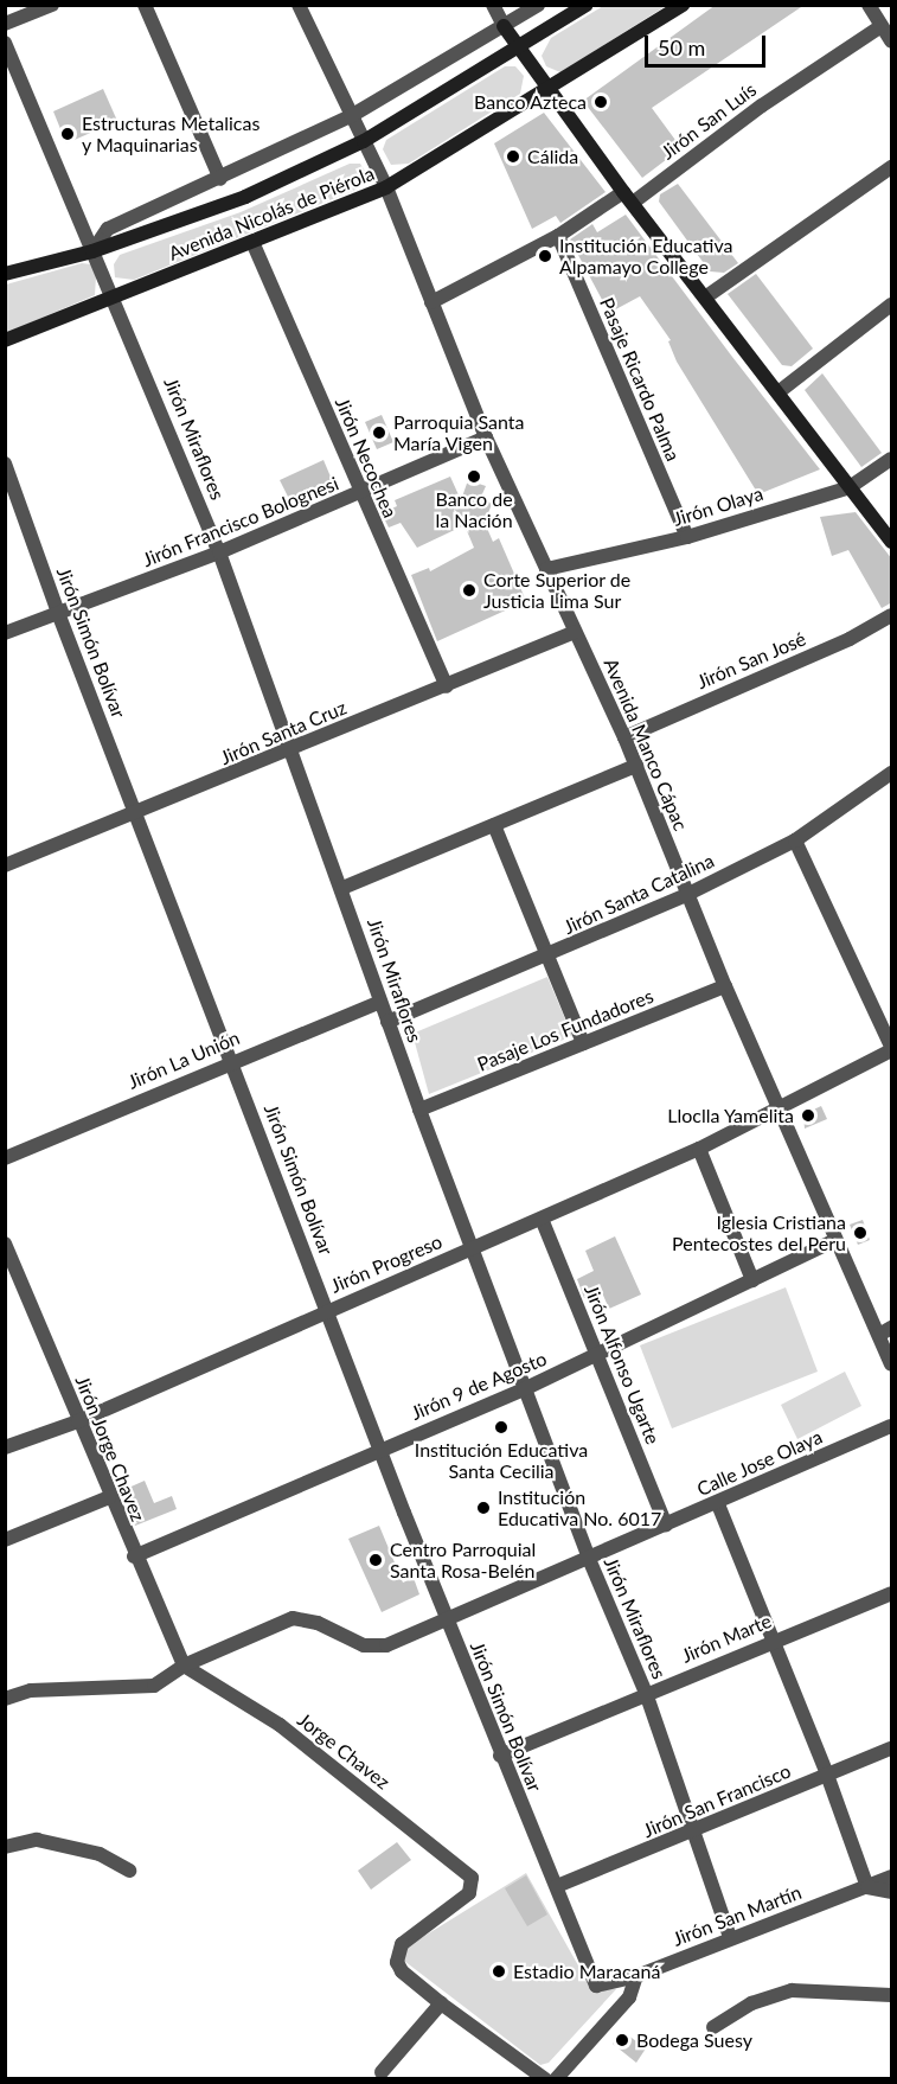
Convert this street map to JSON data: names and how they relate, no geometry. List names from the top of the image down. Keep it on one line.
{"streets":{"main road":["Avenida Nicolás de Piérola"],"street":["Jirón San Luís","Pasaje Ricardo Palma","Jirón Miraflores","Jirón Necochea","Jirón Olaya","Jirón Francisco Bolognesi","Jirón Simón Bolívar","Jirón San José","Jirón Santa Cruz","Avenida Manco Cápac","Jirón Santa Catalina","Pasaje Los Fundadores","Jirón La Unión","Jirón Progreso","Jirón Alfonso Ugarte","Jirón 9 de Agosto","Jirón Jorge Chavez","Calle Jose Olaya","Jirón Marte","Jorge Chavez","Jirón San Francisco","Jirón San Martín"]},"crossings":[["Jirón San Luís","Pasaje Ricardo Palma"],["Jirón San Luís","Avenida Manco Cápac"],["Avenida Nicolás de Piérola","Jirón Miraflores"],["Avenida Nicolás de Piérola","Jirón Necochea"],["Avenida Nicolás de Piérola","Avenida Manco Cápac"],["Pasaje Ricardo Palma","Jirón Olaya"],["Jirón Miraflores","Jirón Francisco Bolognesi"],["Jirón Miraflores","Jirón Santa Cruz"],["Jirón Miraflores","Jirón Santa Catalina"],["Jirón Miraflores","Pasaje Los Fundadores"],["Jirón Miraflores","Jirón La Unión"],["Jirón Miraflores","Jirón Progreso"],["Jirón Miraflores","Jirón 9 de Agosto"],["Jirón Miraflores","Calle Jose Olaya"],["Jirón Miraflores","Jirón Marte"],["Jirón Miraflores","Jirón San Francisco"],["Jirón Miraflores","Jirón San Martín"],["Jirón Necochea","Jirón Francisco Bolognesi"],["Jirón Necochea","Jirón Santa Cruz"],["Jirón Olaya","Avenida Manco Cápac"],["Jirón Francisco Bolognesi","Jirón Simón Bolívar"],["Jirón Francisco Bolognesi","Avenida Manco Cápac"],["Jirón Simón Bolívar","Jirón Santa Cruz"],["Jirón Simón Bolívar","Jirón La Unión"],["Jirón Simón Bolívar","Jirón Progreso"],["Jirón Simón Bolívar","Jirón 9 de Agosto"],["Jirón Simón Bolívar","Calle Jose Olaya"],["Jirón Simón Bolívar","Jirón Marte"],["Jirón Simón Bolívar","Jirón San Francisco"],["Jirón Simón Bolívar","Jirón San Martín"],["Jirón San José","Avenida Manco Cápac"],["Jirón Santa Cruz","Avenida Manco Cápac"],["Avenida Manco Cápac","Jirón Santa Catalina"],["Avenida Manco Cápac","Pasaje Los Fundadores"],["Avenida Manco Cápac","Jirón Progreso"],["Avenida Manco Cápac","Jirón 9 de Agosto"],["Jirón Progreso","Jirón Alfonso Ugarte"],["Jirón Progreso","Jirón Jorge Chavez"],["Jirón Alfonso Ugarte","Jirón 9 de Agosto"],["Jirón Alfonso Ugarte","Calle Jose Olaya"],["Jirón 9 de Agosto","Jirón Jorge Chavez"],["Jirón Jorge Chavez","Calle Jose Olaya"],["Jirón Jorge Chavez","Jorge Chavez"],["Calle Jose Olaya","Jorge Chavez"]],"places":["Banco Azteca","Estructuras Metalicas y Maquinarias","Cálida","Institución Educativa Alpamayo College","Parroquia Santa María Vigen","Banco de la Nación","Corte Superior de Justicia Lima Sur","Lloclla Yamelita","Iglesia Cristiana Pentecostes del Peru","Institución Educativa Santa Cecilia","Institución Educativa No. 6017","Centro Parroquial Santa Rosa-Belén","Estadio Maracaná","Bodega Suesy"],"scale_bar":"50 m"}
